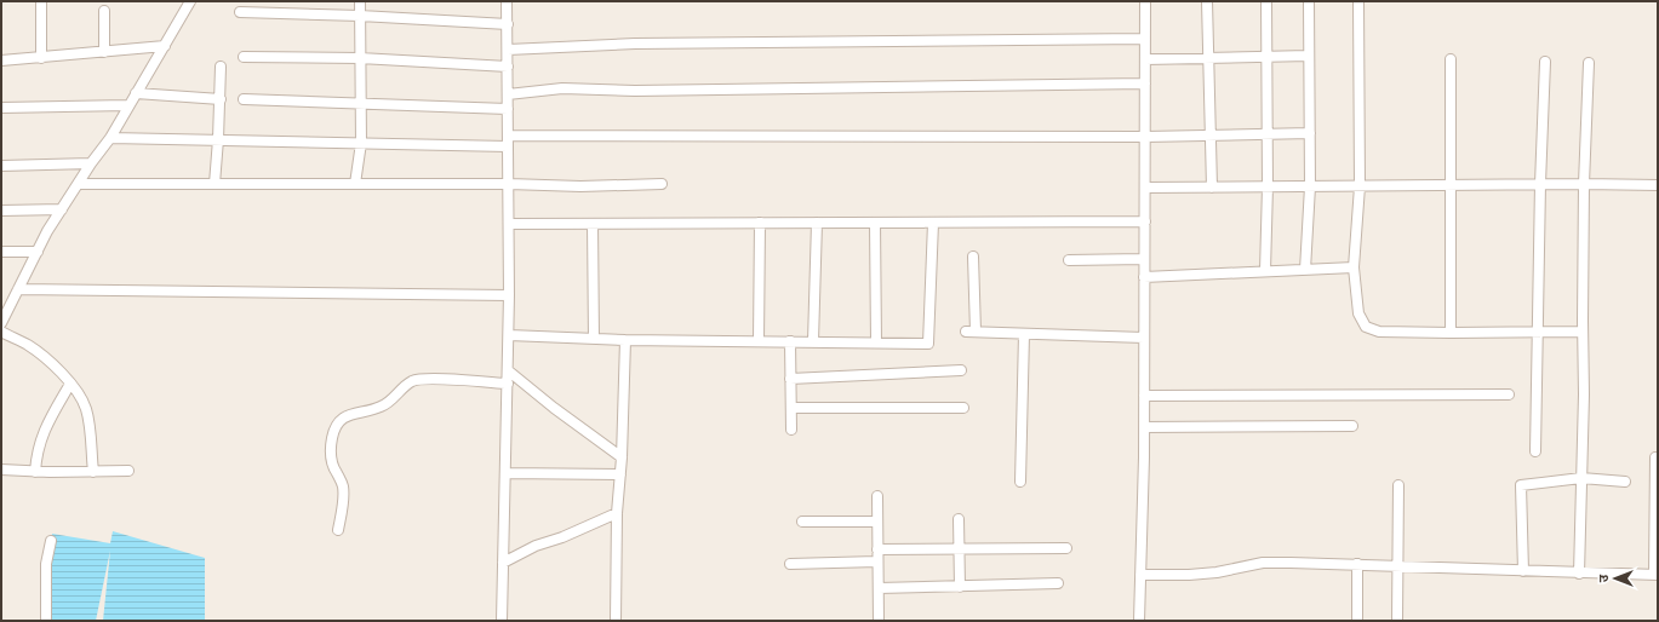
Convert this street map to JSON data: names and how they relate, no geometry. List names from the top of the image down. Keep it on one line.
{"north":"left"}
